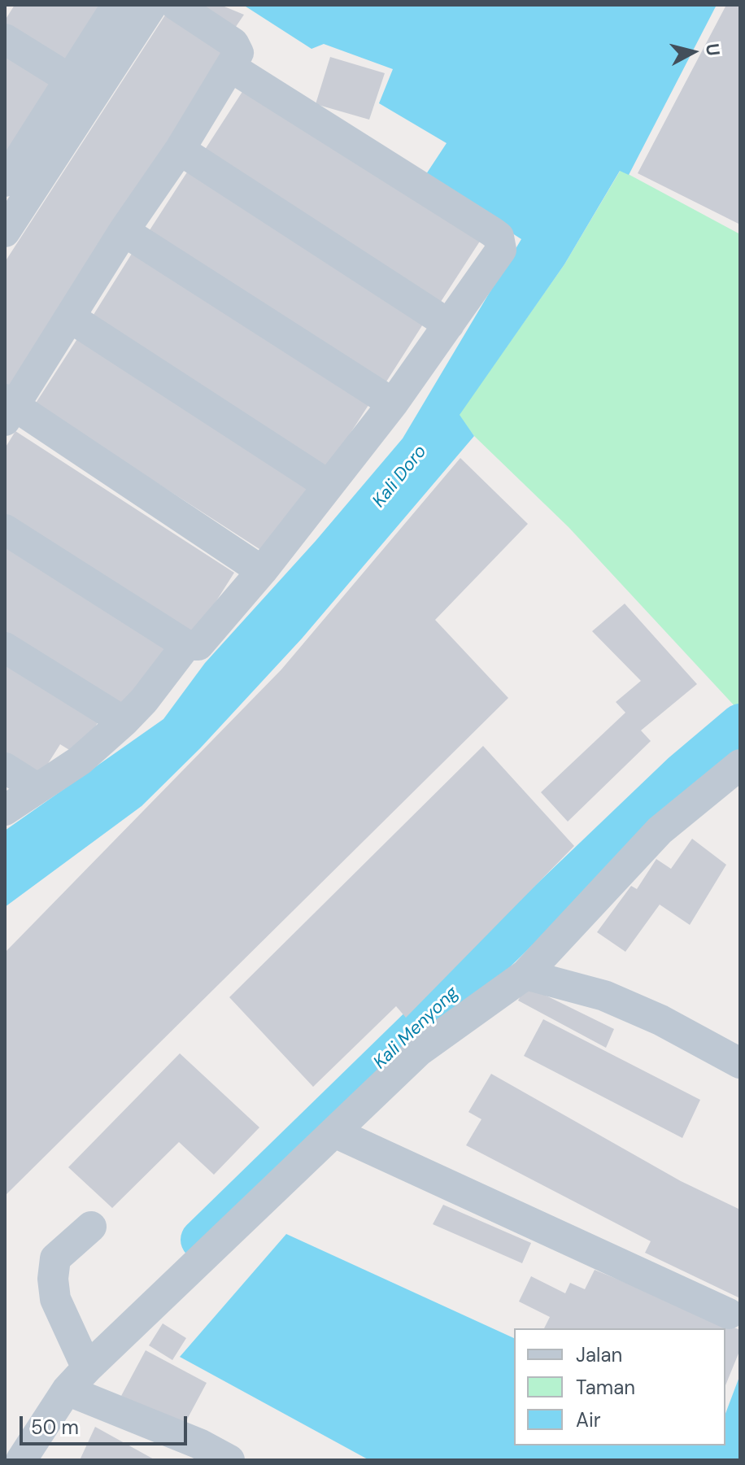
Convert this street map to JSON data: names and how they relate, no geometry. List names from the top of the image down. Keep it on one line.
{"water":["Kali Doro","Kali Menyong"],"legend":["Jalan","Taman","Air"],"scale_bar":"50 m","north":"right"}
